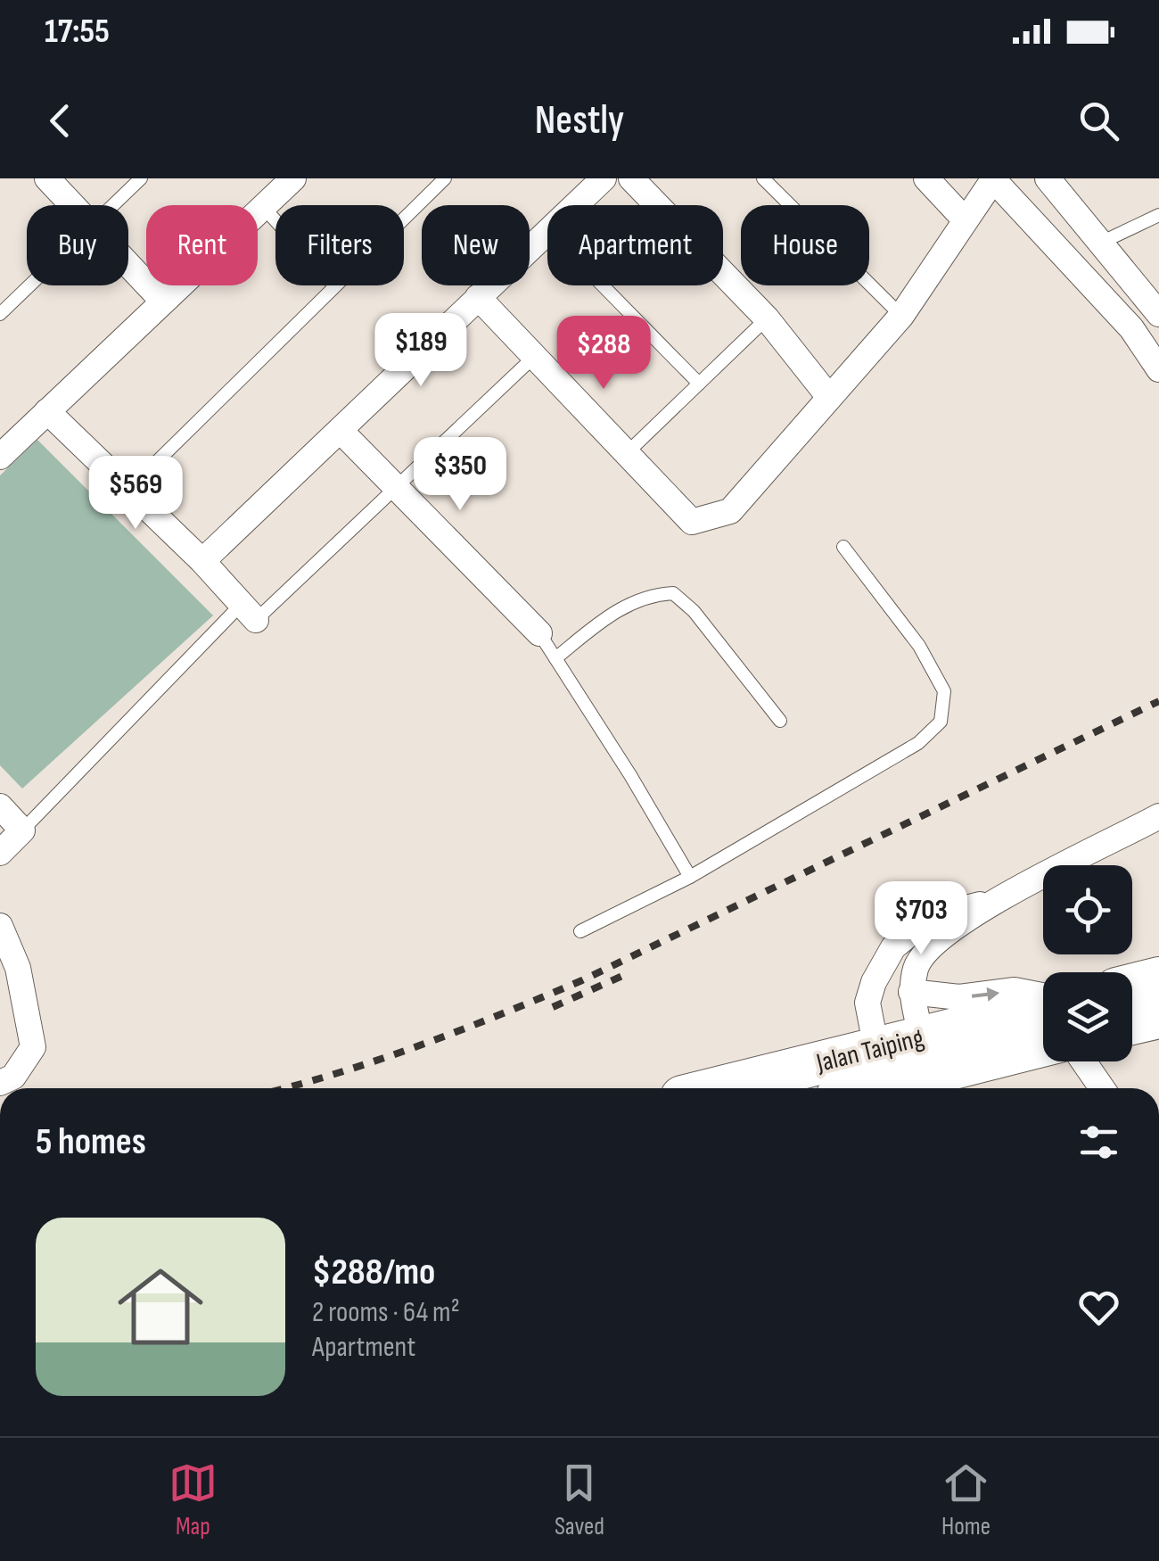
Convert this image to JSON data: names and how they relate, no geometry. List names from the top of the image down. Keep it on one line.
{"streets":{"highway":["Jalan Taiping"]},"page":{"status":"17:55","header":"Nestly","chip":["Buy","Rent","Filters","New","Apartment","House"],"price":["$189","$288","$350","$569","$703"],"heading":"5 homes","list":[{"name":"$288/mo","note":"2 rooms · 64 m² · Apartment"}],"tabs":["Map","Saved","Home"]}}
